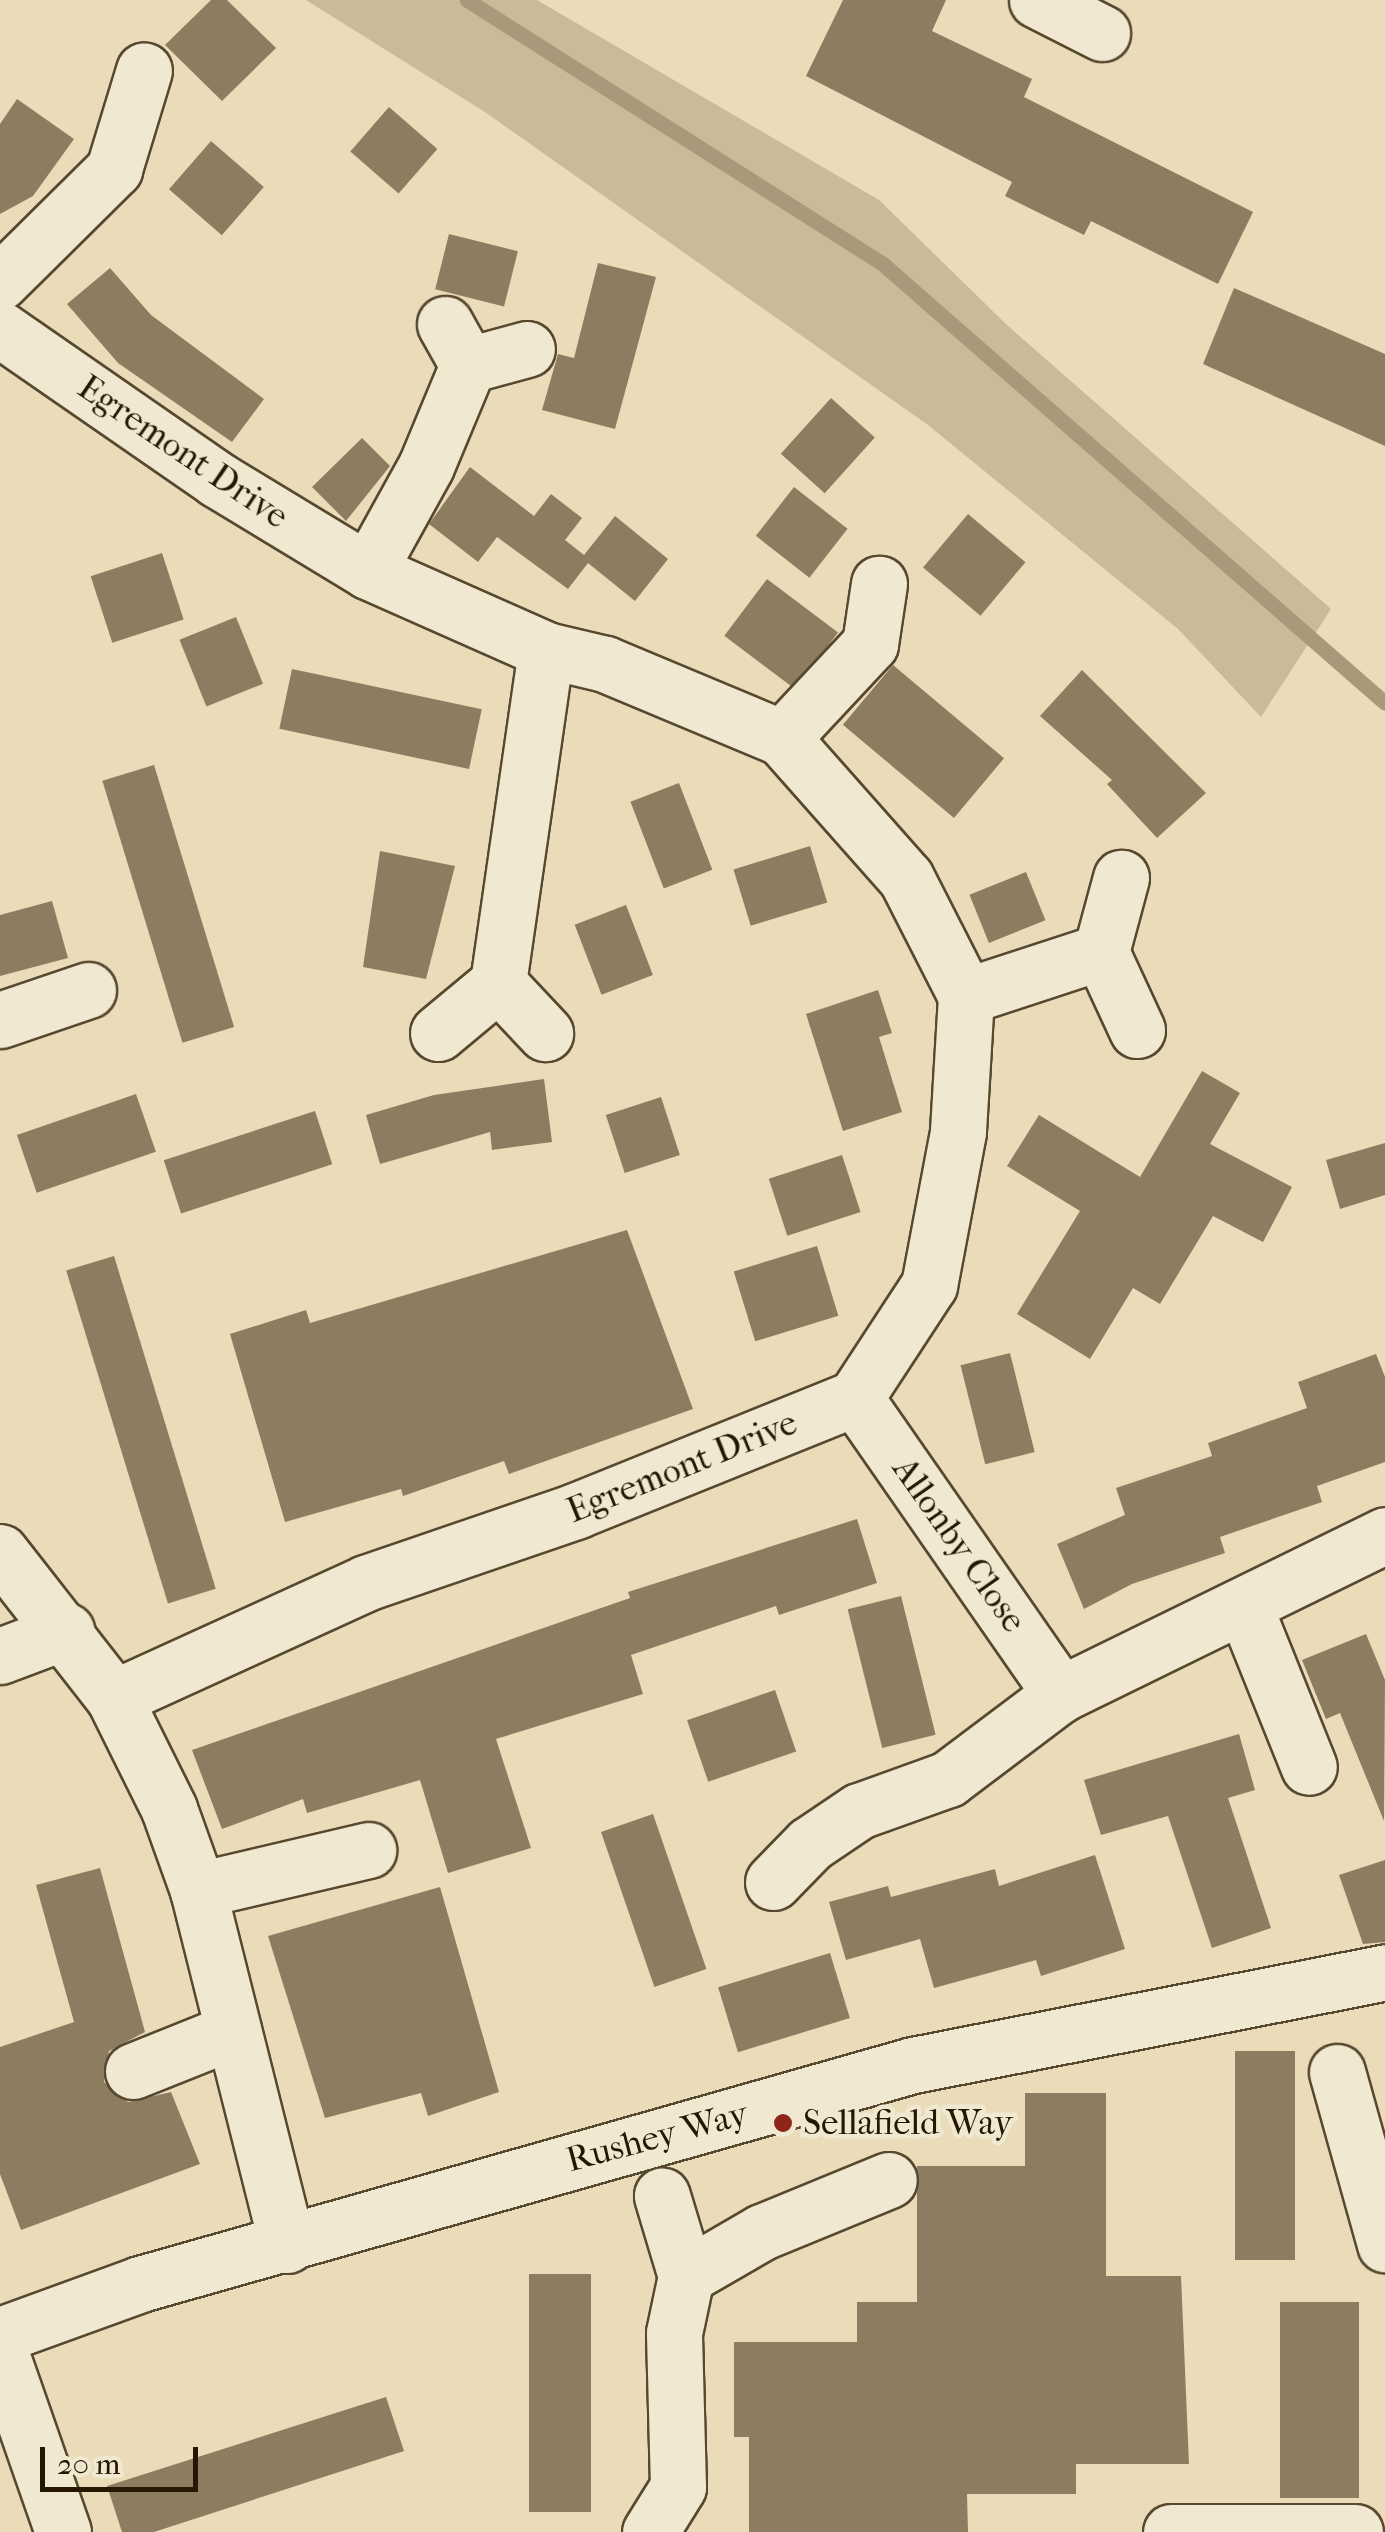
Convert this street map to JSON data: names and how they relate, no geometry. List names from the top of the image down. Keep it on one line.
{"streets":{"street":["Egremont Drive","Allonby Close","Rushey Way"]},"crossings":[["Egremont Drive","Allonby Close"]],"places":["Sellafield Way"],"scale_bar":"20 m"}
